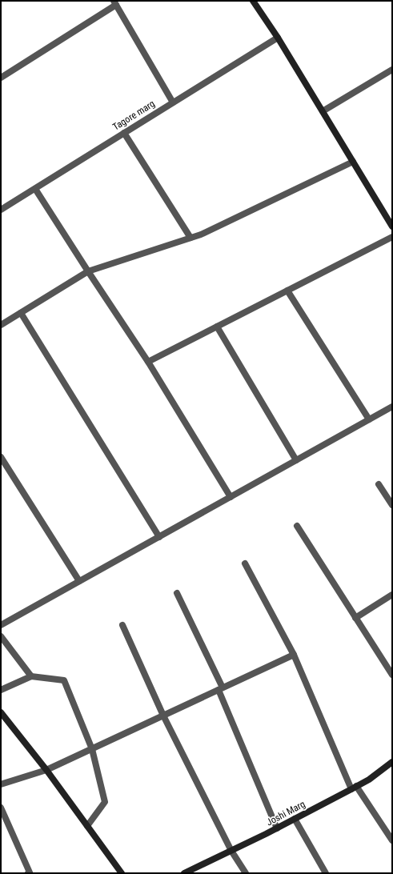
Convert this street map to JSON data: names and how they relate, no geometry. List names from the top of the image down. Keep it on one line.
{"streets":{"street":["Tagore marg","Joshi Marg"]}}
